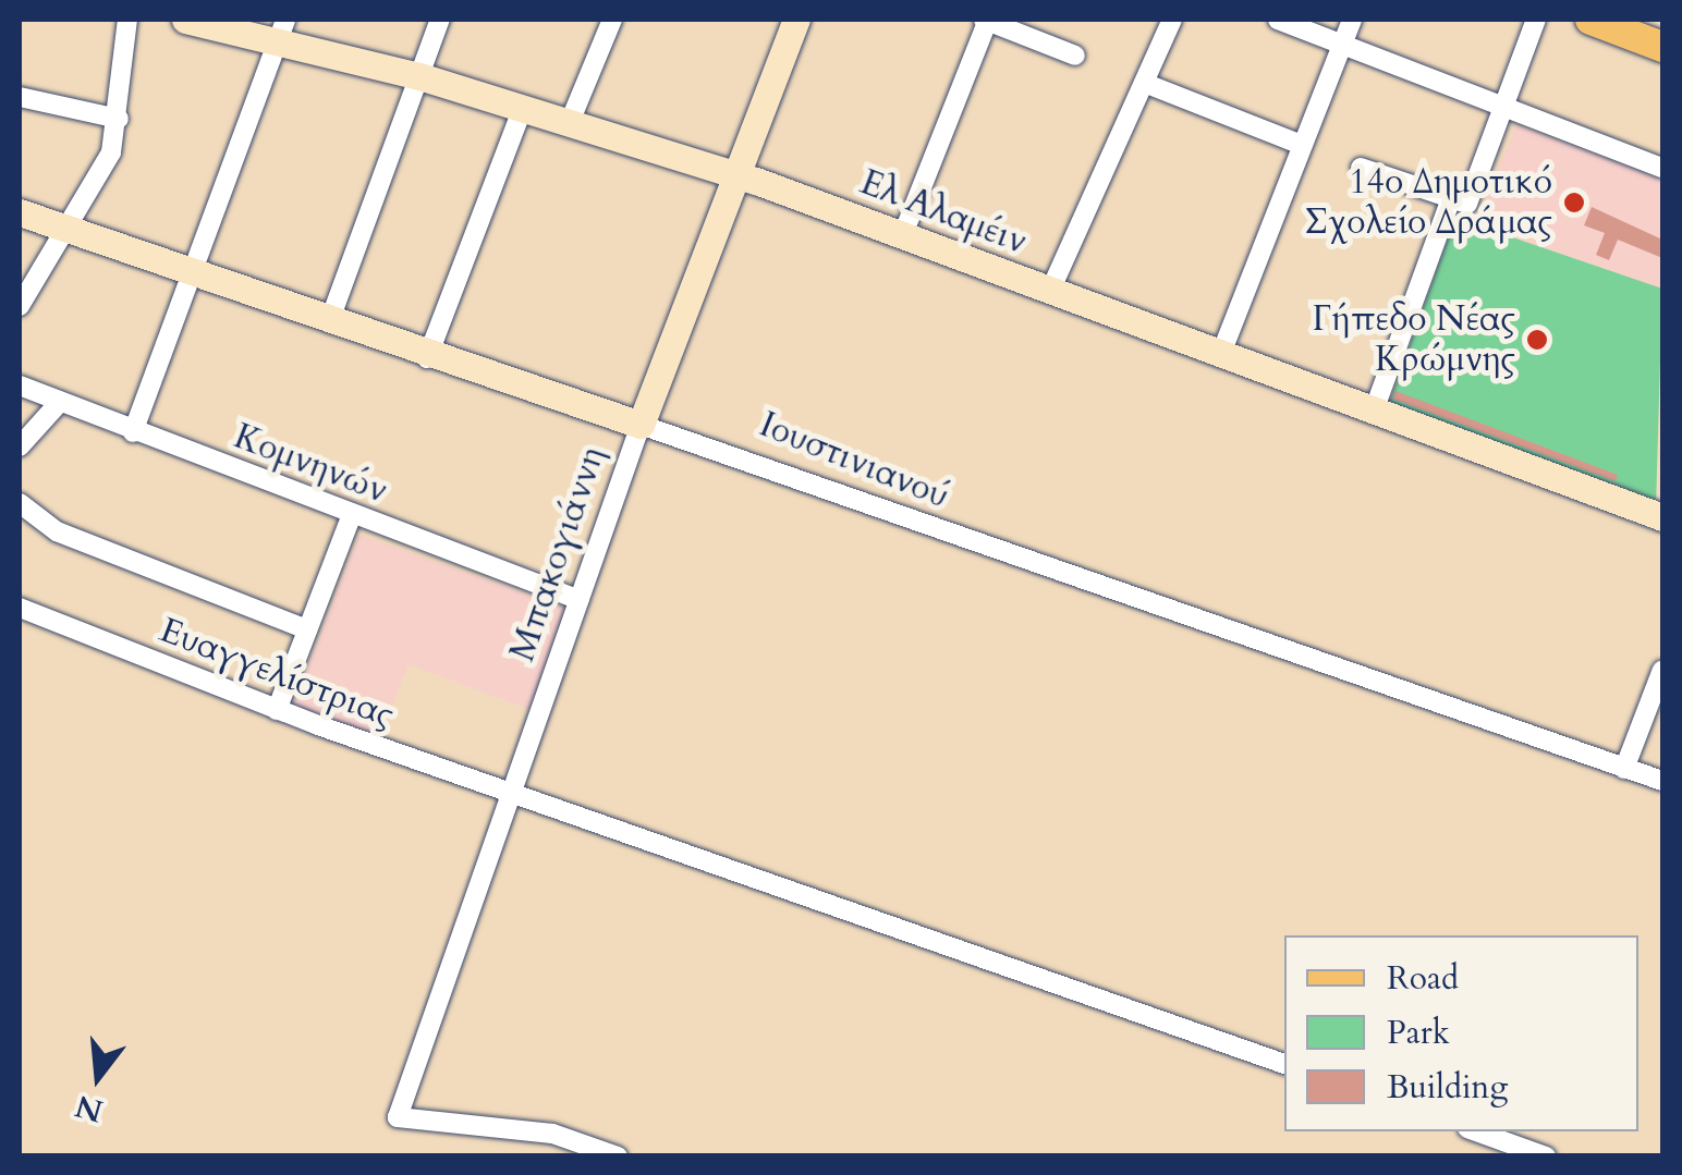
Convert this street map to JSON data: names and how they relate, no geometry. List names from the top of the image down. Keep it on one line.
{"streets":{"street":["Ελ Αλαμέιν","Ιουστινιανού","Κομνηνών","Μπακογιάννη","Ευαγγελίστριας"]},"crossings":[["Ελ Αλαμέιν","Μπακογιάννη"],["Ιουστινιανού","Μπακογιάννη"],["Κομνηνών","Μπακογιάννη"],["Μπακογιάννη","Ευαγγελίστριας"]],"places":["14ο Δημοτικό Σχολείο Δράμας","Γήπεδο Νέας Κρώμνης"],"legend":["Road","Park","Building"],"north":"bottom"}
